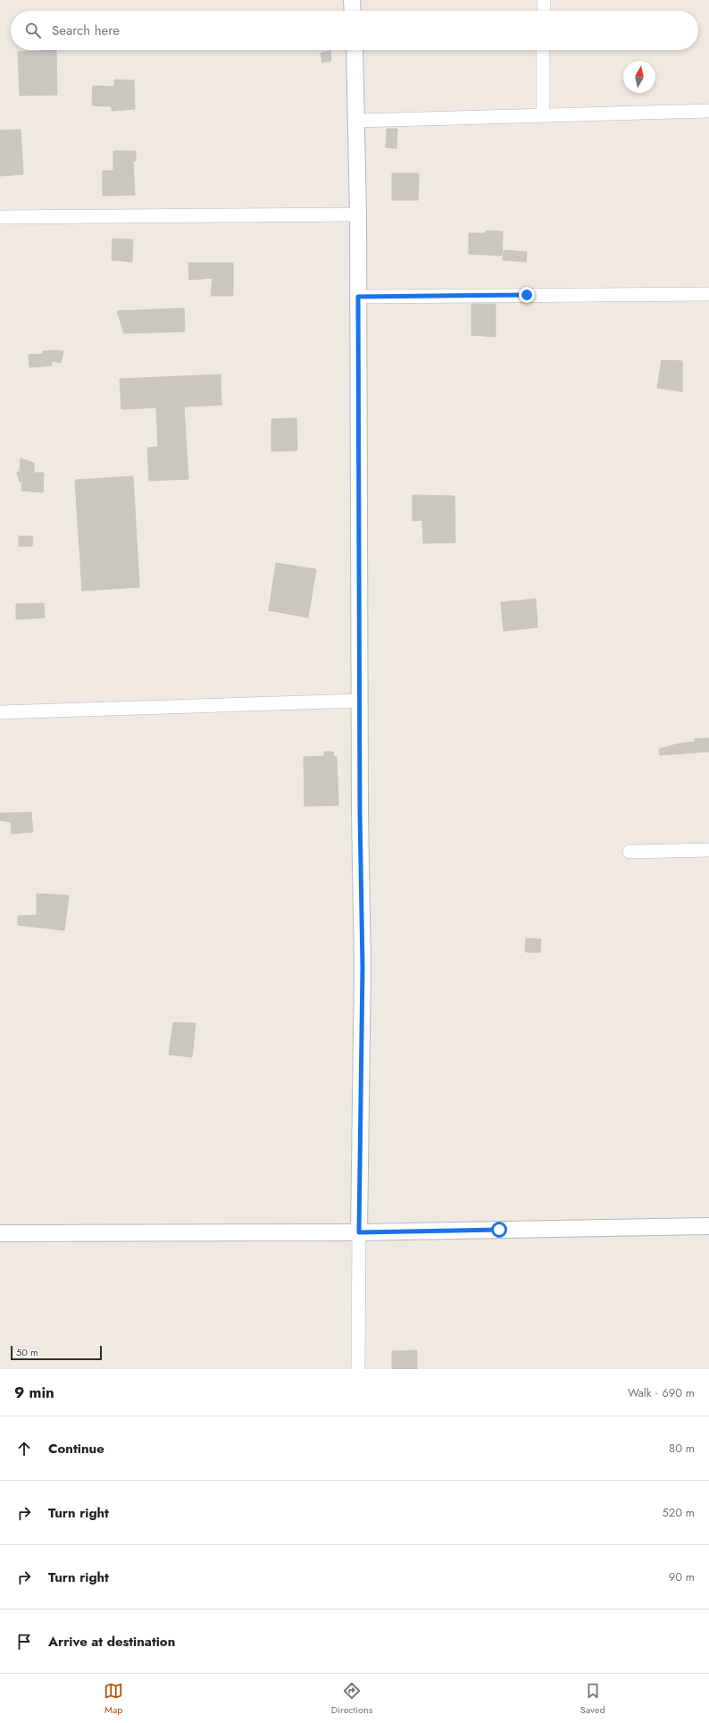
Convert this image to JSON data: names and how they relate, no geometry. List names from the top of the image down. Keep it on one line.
{"scale_bar":"50 m","north":"top","page":{"search":"Search here","scale":"50 m","heading":["9 min","Walk · 690 m"],"list":[["Continue","80 m"],["Turn right","520 m"],["Turn right","90 m"],"Arrive at destination"],"nav":["Map","Directions","Saved"]}}
